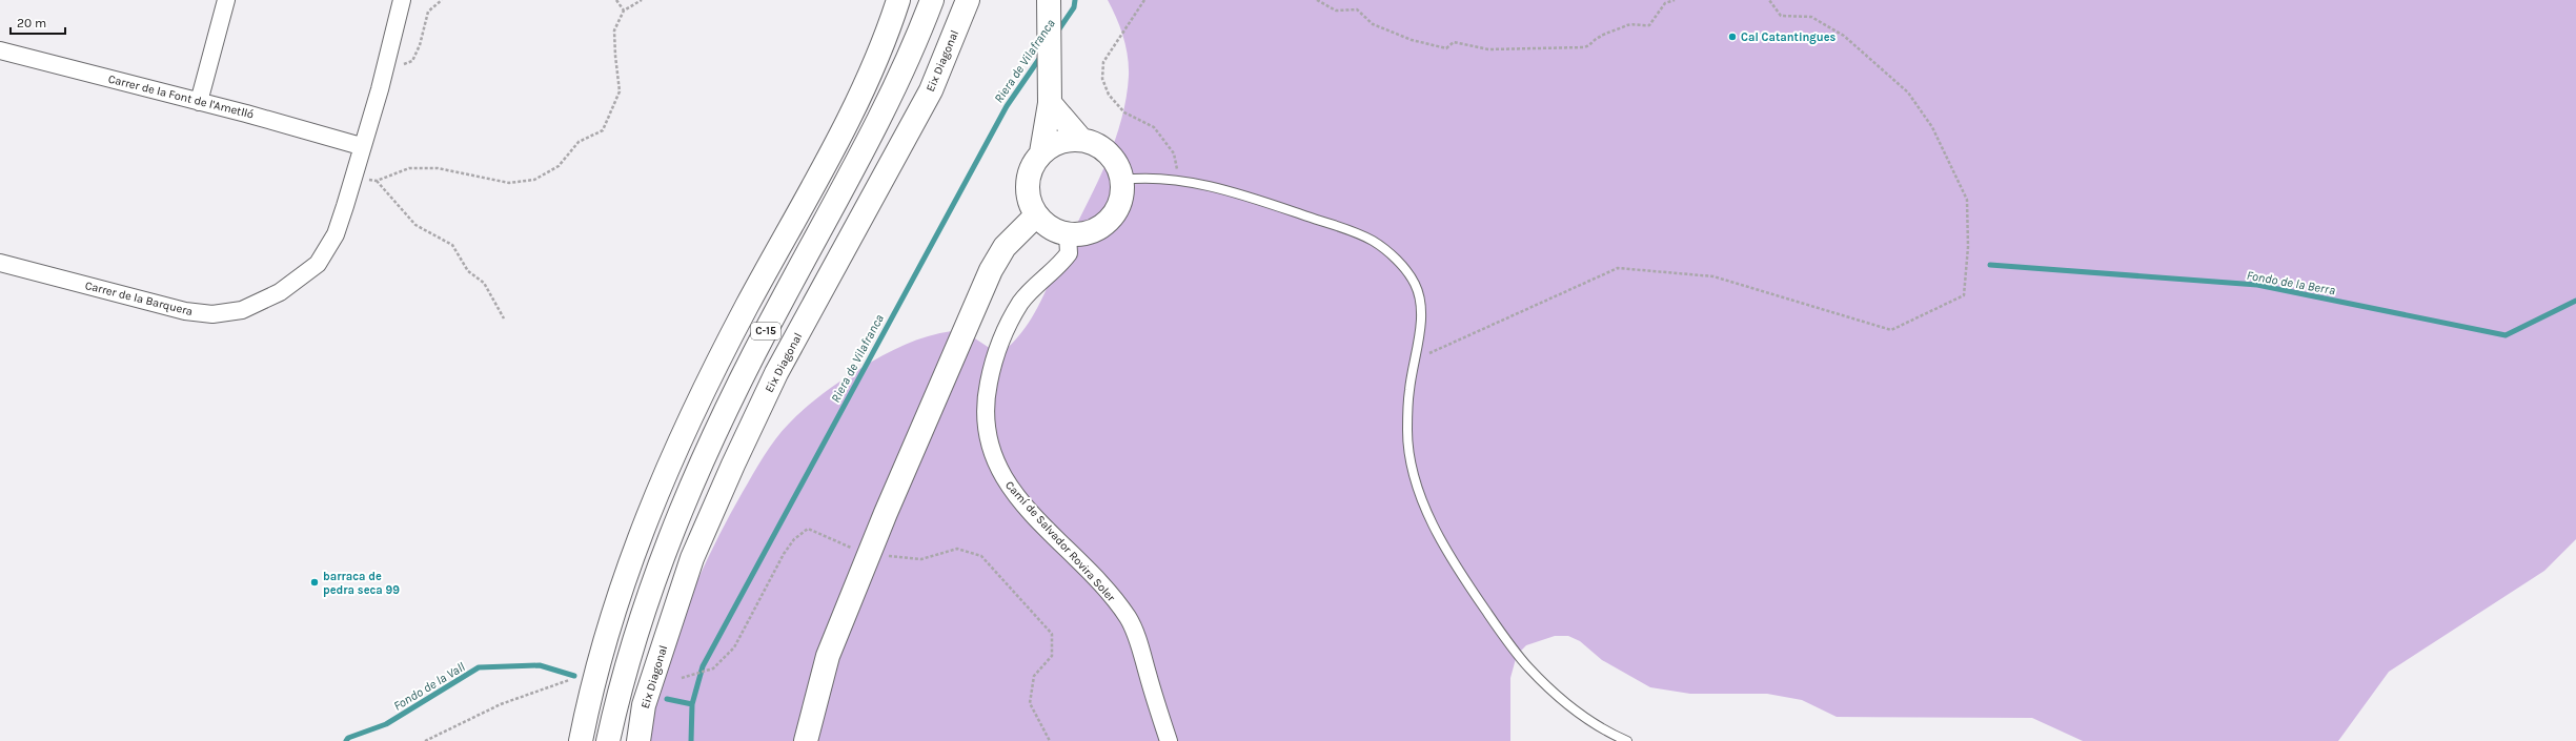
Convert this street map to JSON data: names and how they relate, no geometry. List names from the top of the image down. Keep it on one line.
{"streets":{"main road":["Eix Diagonal","C-15"],"street":["Carrer de la Font de l'Ametlló","Carrer de la Barquera","Camí de Salvador Rovira Soler"]},"crossings":[["Carrer de la Font de l'Ametlló","Carrer de la Barquera"]],"water":["Riera de Vilafranca","Fondo de la Berra","Fondo de la Vall"],"places":["Cal Catantingues","barraca de pedra seca 99"],"scale_bar":"20 m"}
